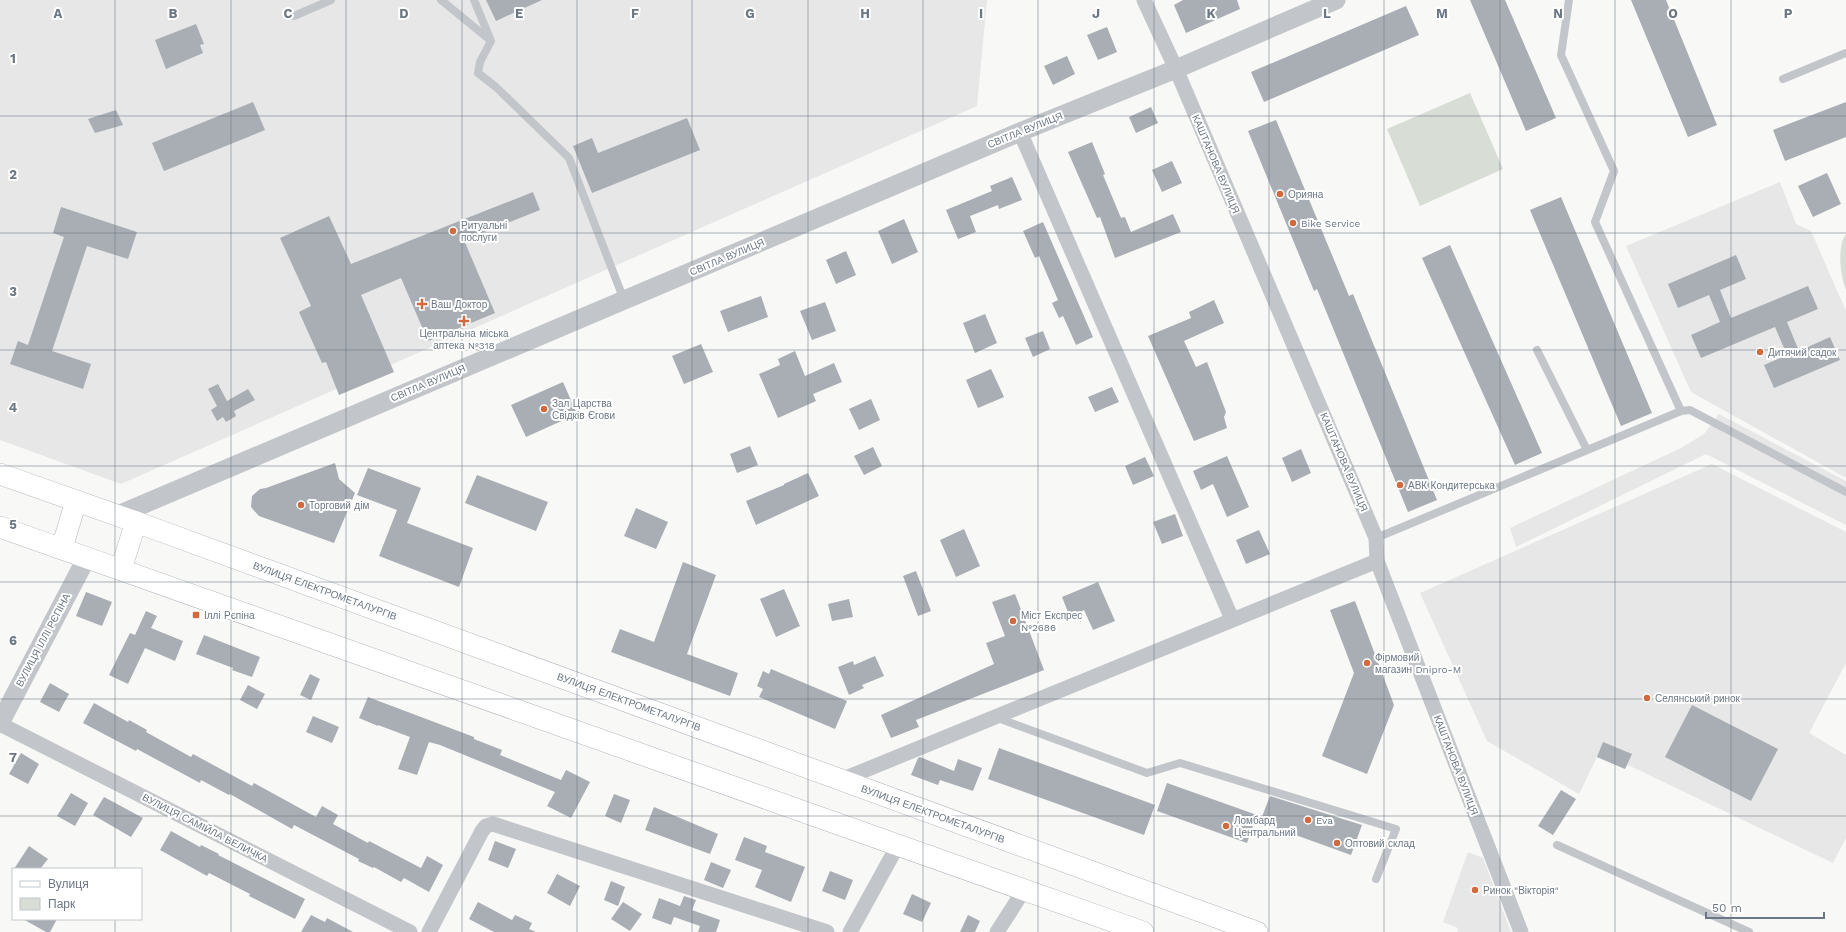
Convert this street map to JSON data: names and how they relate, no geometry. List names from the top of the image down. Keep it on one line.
{"streets":{"main road":["ВУЛИЦЯ ЕЛЕКТРОМЕТАЛУРГІВ"],"street":["СВІТЛА ВУЛИЦЯ","КАШТАНОВА ВУЛИЦЯ","ВУЛИЦЯ ІЛЛІ РЄПІНА","ВУЛИЦЯ САМІЙЛА ВЕЛИЧКА"]},"crossings":[["СВІТЛА ВУЛИЦЯ","КАШТАНОВА ВУЛИЦЯ"],["СВІТЛА ВУЛИЦЯ","ВУЛИЦЯ ЕЛЕКТРОМЕТАЛУРГІВ"],["ВУЛИЦЯ ІЛЛІ РЄПІНА","ВУЛИЦЯ САМІЙЛА ВЕЛИЧКА"]],"places":{"other":["Орияна","Bike Service","Ритуальні послуги","Дитячий садок","Зал Царства Свідків Єгови","АВК Кондитерська","Торговий дім","Міст Експрес №2686","Фірмовий магазин Dnipro-M","Селянський ринок","Eva","Ломбард Центральний","Оптовий склад","Ринок \"Вікторія\""],"health":["Ваш Доктор","Центральна міська аптека №318"],"transit":["Іллі Рєпіна"]},"legend":["Вулиця","Парк"],"scale_bar":"50 m","grid":{"columns":["A","B","C","D","E","F","G","H","I","J","K","L","M","N","O","P"],"rows":["1","2","3","4","5","6","7"]}}
